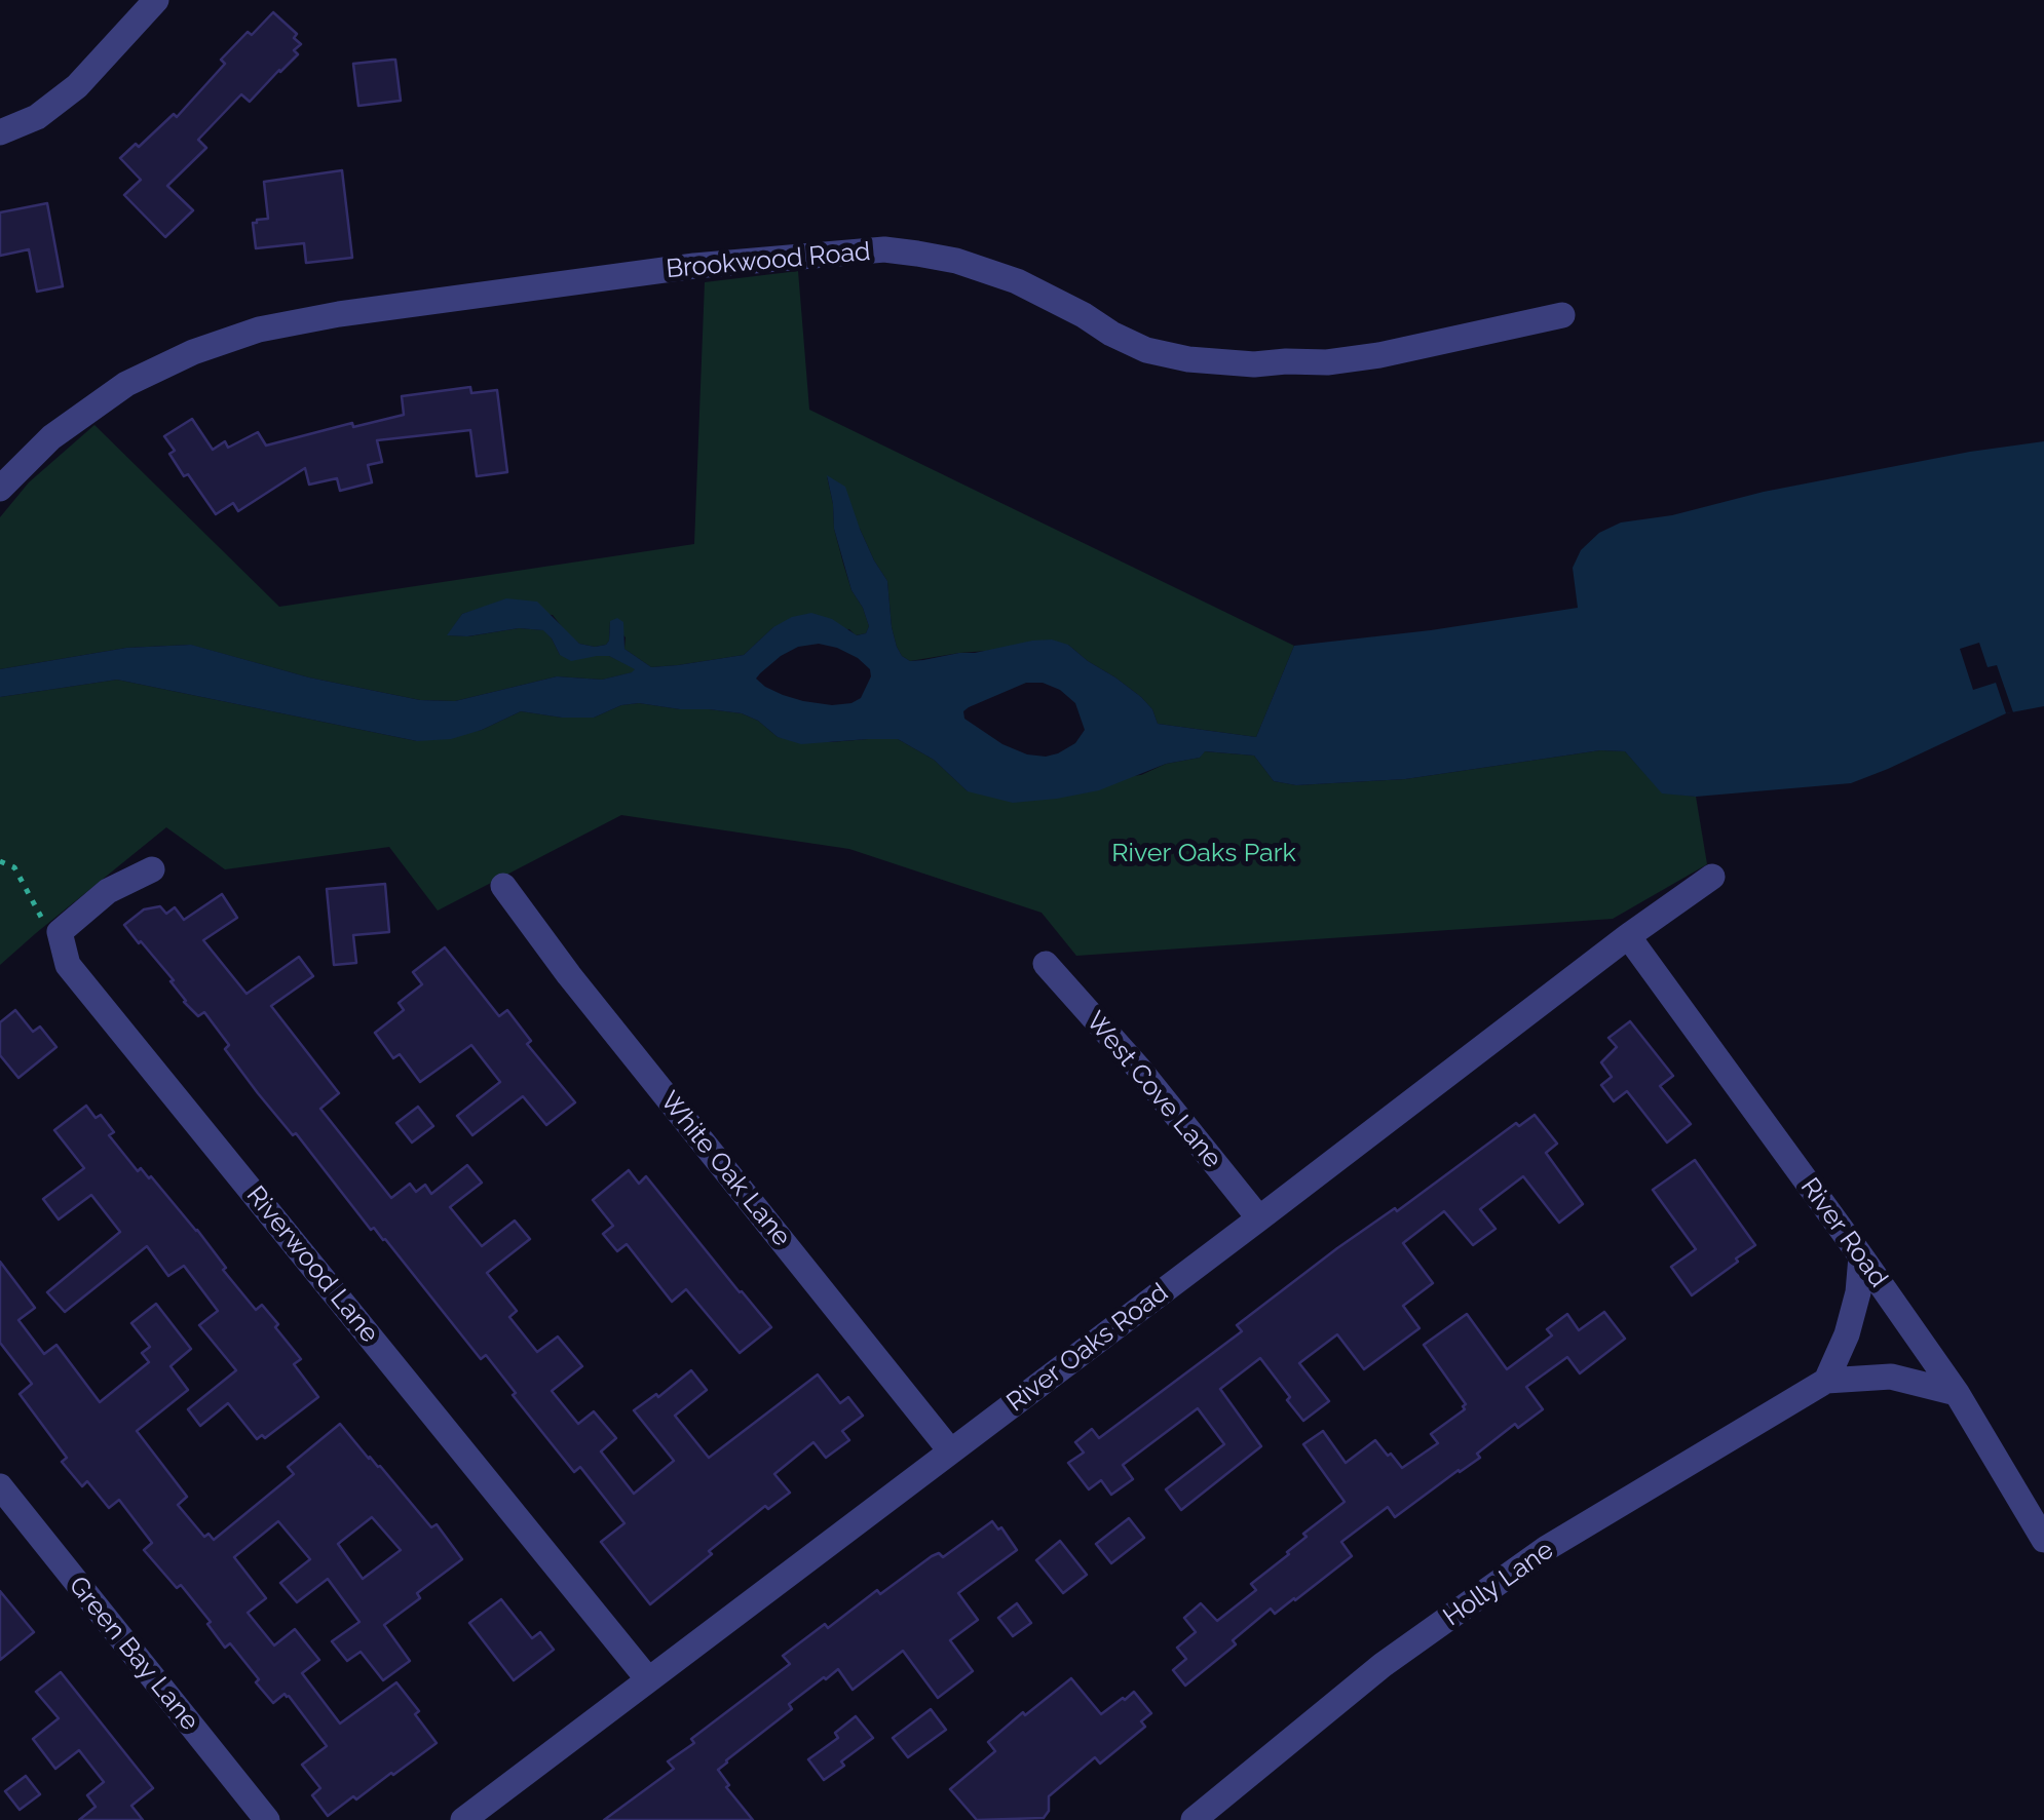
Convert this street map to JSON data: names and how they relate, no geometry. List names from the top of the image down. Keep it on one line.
{"streets":{"street":["Brookwood Road","West Cove Lane","White Oak Lane","River Road","Riverwood Lane","River Oaks Road","Holly Lane","Green Bay Lane"]},"crossings":[["West Cove Lane","River Oaks Road"],["White Oak Lane","River Oaks Road"],["River Road","River Oaks Road"],["River Road","Holly Lane"],["Riverwood Lane","River Oaks Road"]],"parks":["River Oaks Park"]}
